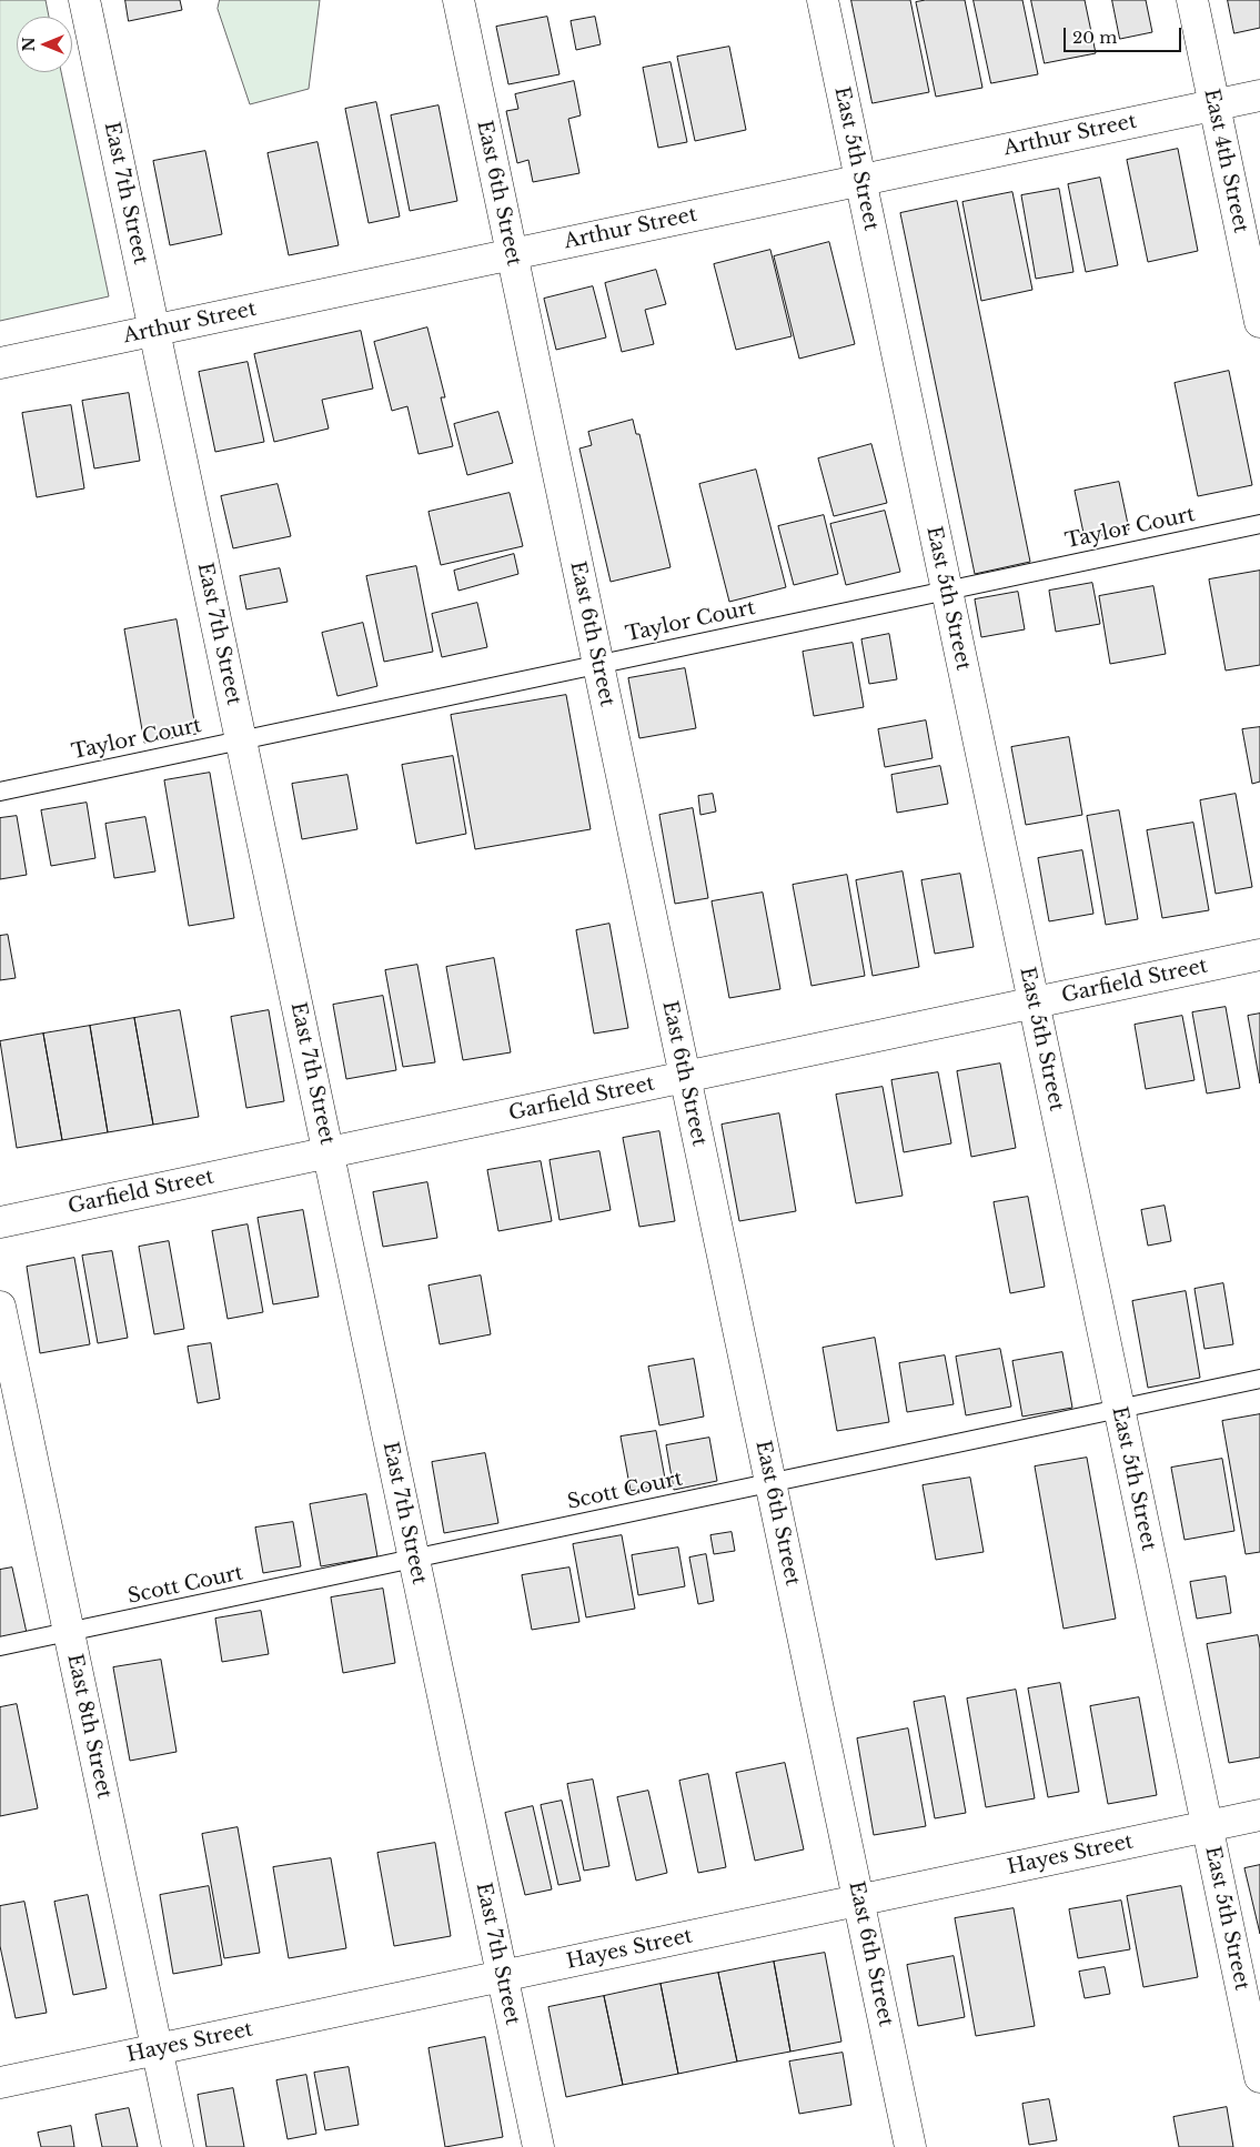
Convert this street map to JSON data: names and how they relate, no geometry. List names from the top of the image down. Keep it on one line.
{"streets":{"street":["Arthur Street","East 5th Street","East 4th Street","East 7th Street","East 6th Street","Garfield Street","East 8th Street","Hayes Street"],"lane":["Taylor Court","Scott Court"]},"crossings":[["Arthur Street","East 5th Street"],["Arthur Street","East 4th Street"],["Arthur Street","East 7th Street"],["Arthur Street","East 6th Street"],["East 5th Street","Taylor Court"],["East 5th Street","Garfield Street"],["East 5th Street","Scott Court"],["East 5th Street","Hayes Street"],["East 7th Street","Taylor Court"],["East 7th Street","Garfield Street"],["East 7th Street","Scott Court"],["East 7th Street","Hayes Street"],["East 6th Street","Taylor Court"],["East 6th Street","Garfield Street"],["East 6th Street","Scott Court"],["East 6th Street","Hayes Street"],["Scott Court","East 8th Street"],["East 8th Street","Hayes Street"]],"scale_bar":"20 m","north":"left"}
